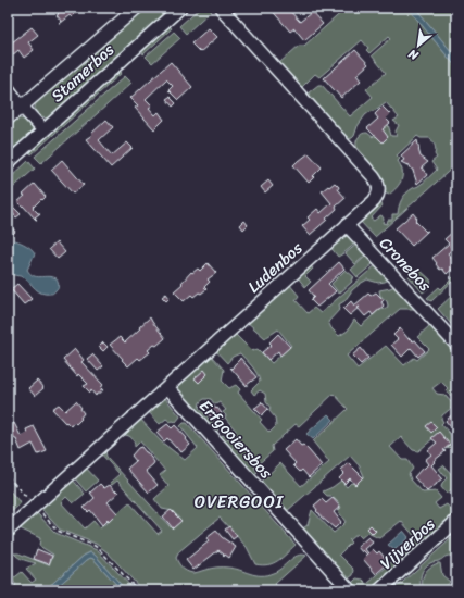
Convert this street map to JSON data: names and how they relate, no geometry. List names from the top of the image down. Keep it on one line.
{"streets":{"street":["Stamerbos","Cronebos","Ludenbos","Erfgooiersbos","Vijverbos"]},"crossings":[["Cronebos","Ludenbos"],["Ludenbos","Erfgooiersbos"]],"districts":["OVERGOOI"],"north":"bottom left"}
